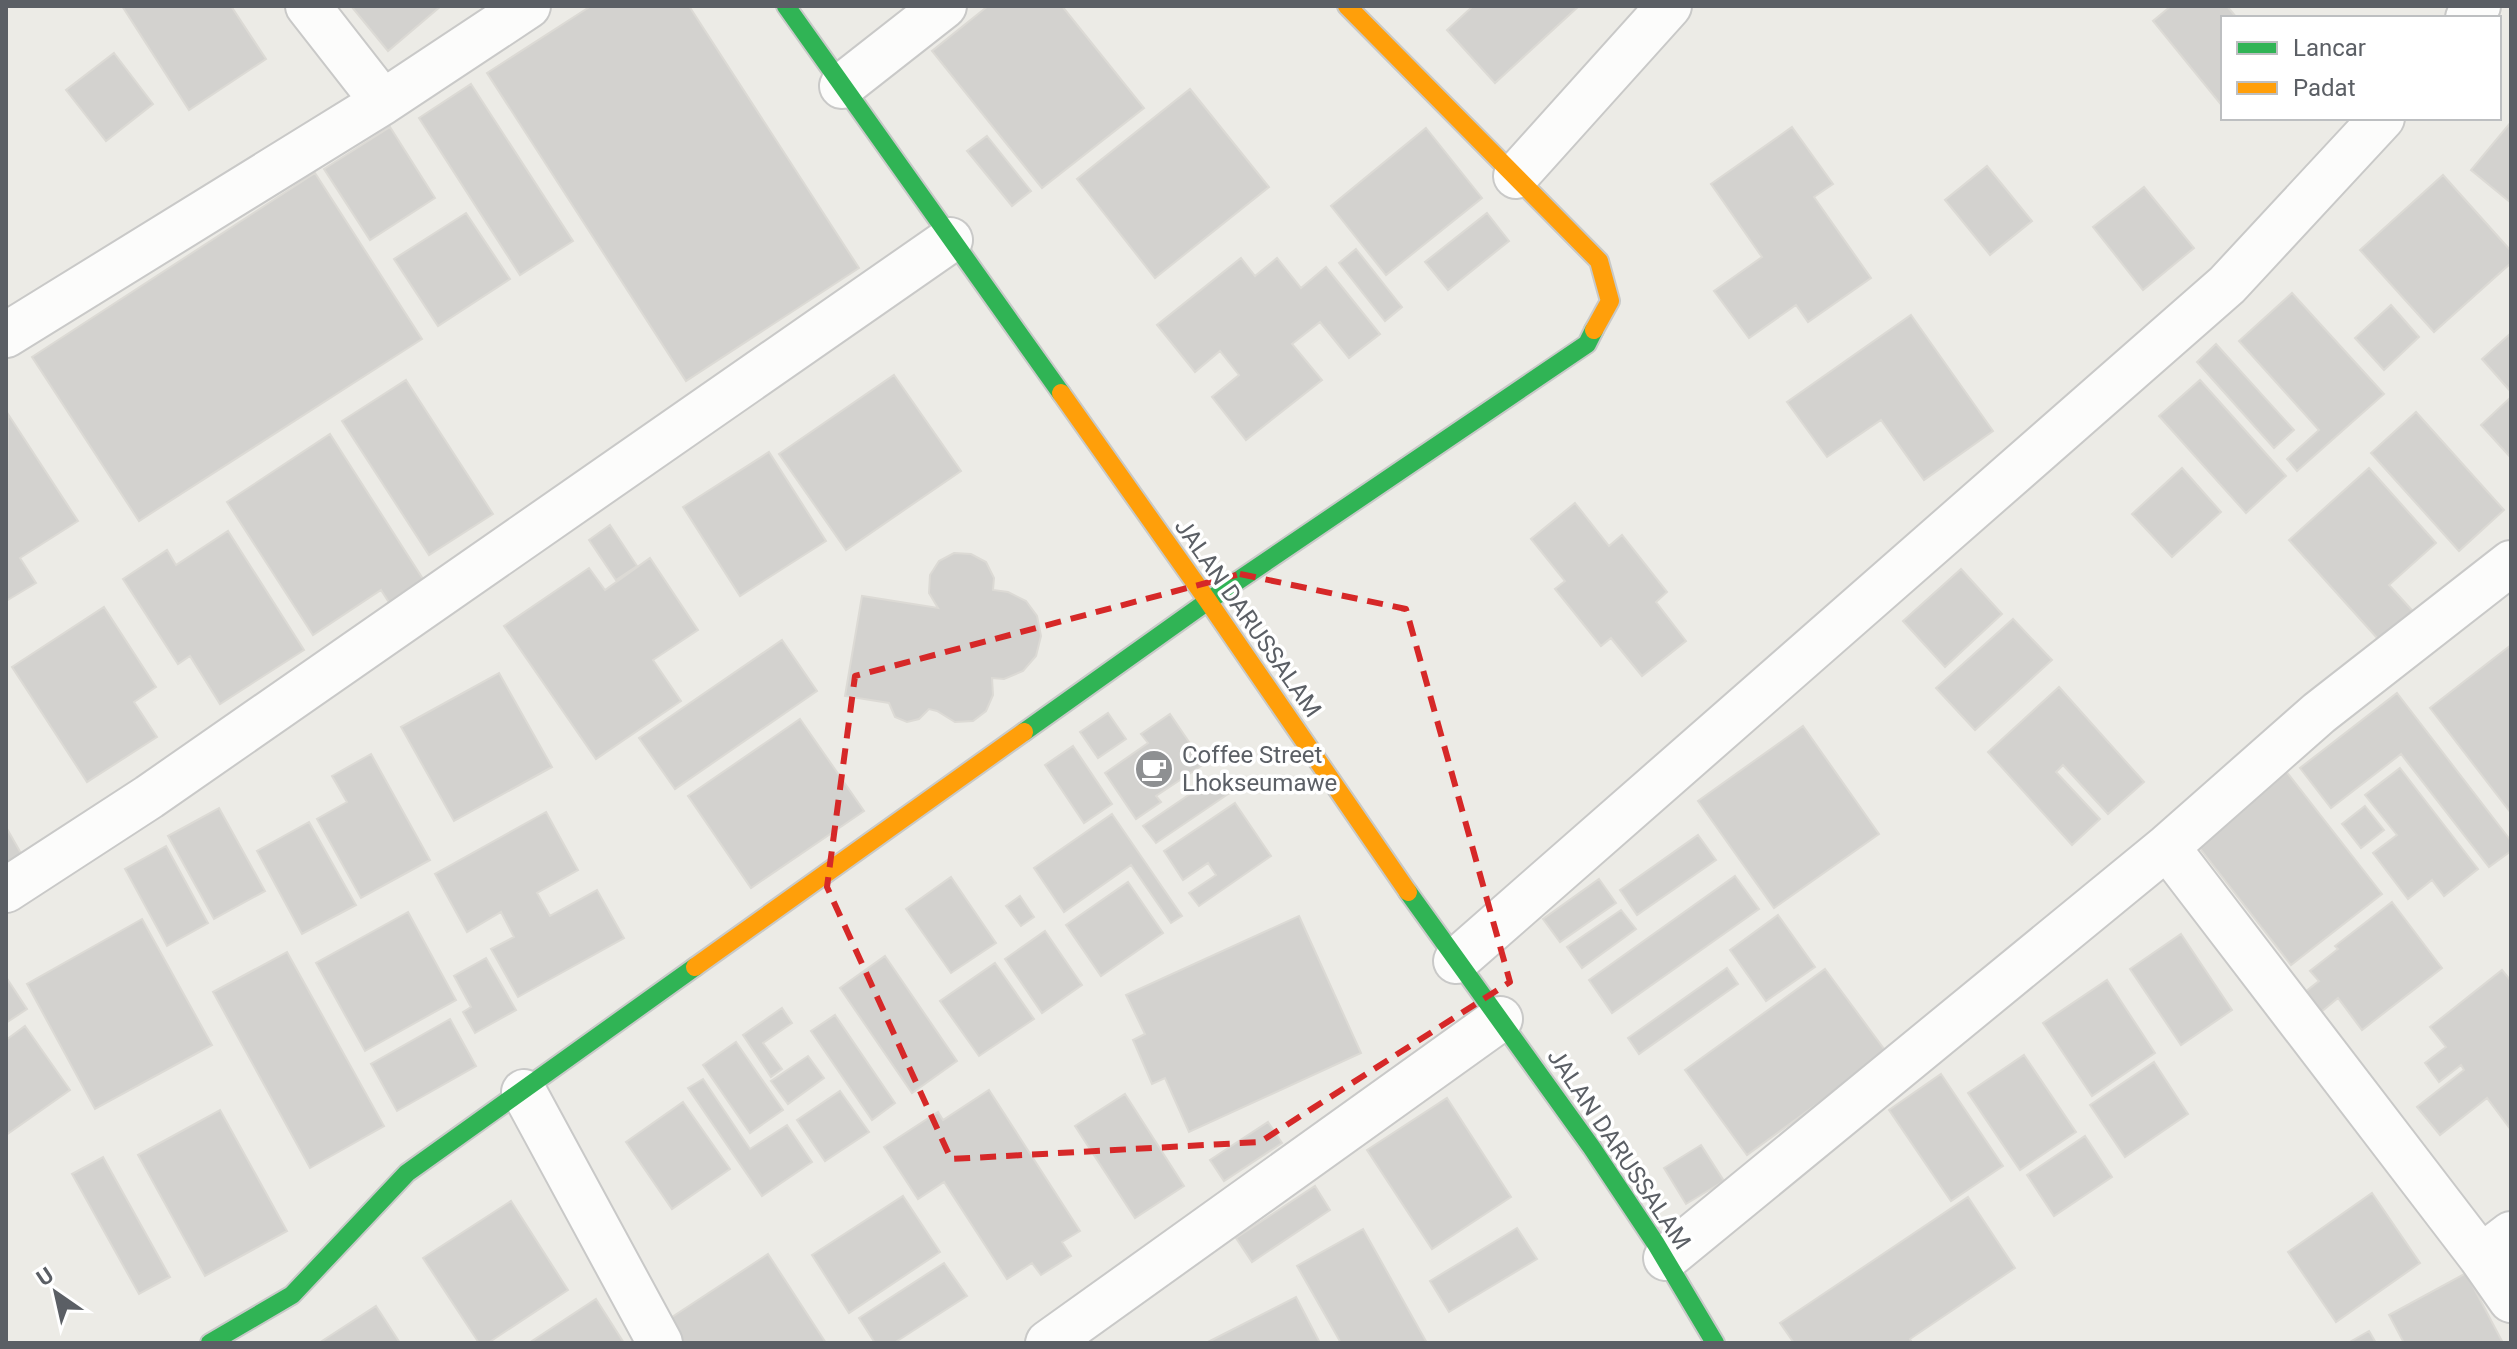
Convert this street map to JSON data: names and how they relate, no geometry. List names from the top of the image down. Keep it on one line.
{"streets":{"street":["JALAN DARUSSALAM"]},"places":{"cafe":["Coffee Street Lhokseumawe"]},"legend":["Lancar","Padat"],"north":"top left"}
